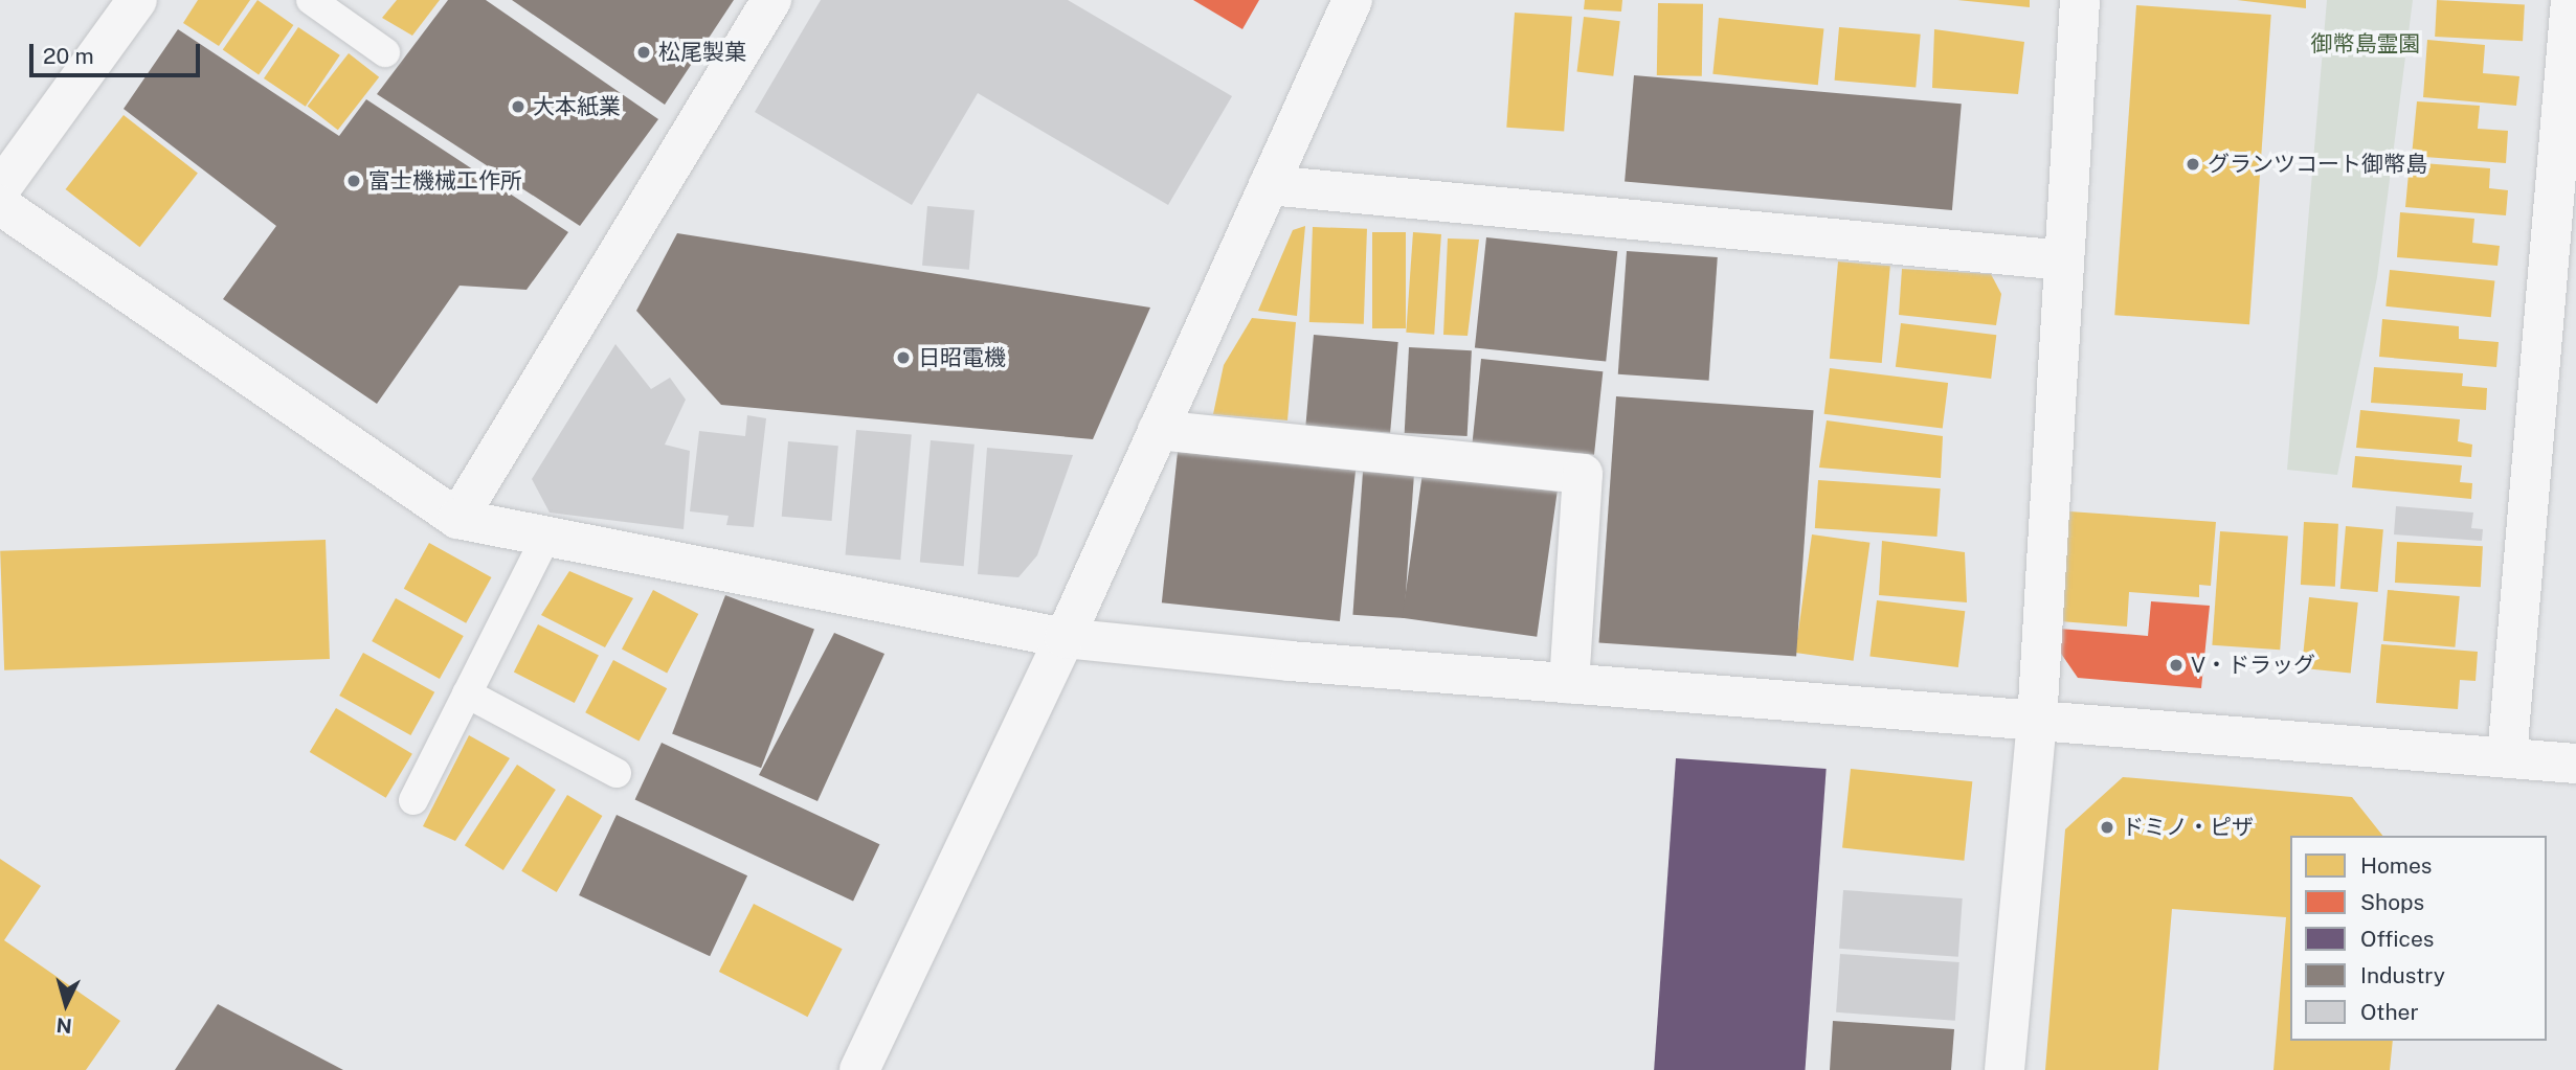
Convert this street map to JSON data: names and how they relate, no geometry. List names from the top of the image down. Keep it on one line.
{"parks":["御幣島霊園"],"places":["松尾製菓","大本紙業","グランツコート御幣島","富士機械工作所","日昭電機","V・ドラッグ","ドミノ・ピザ"],"legend":["Homes","Shops","Offices","Industry","Other"],"scale_bar":"20 m","north":"bottom"}
